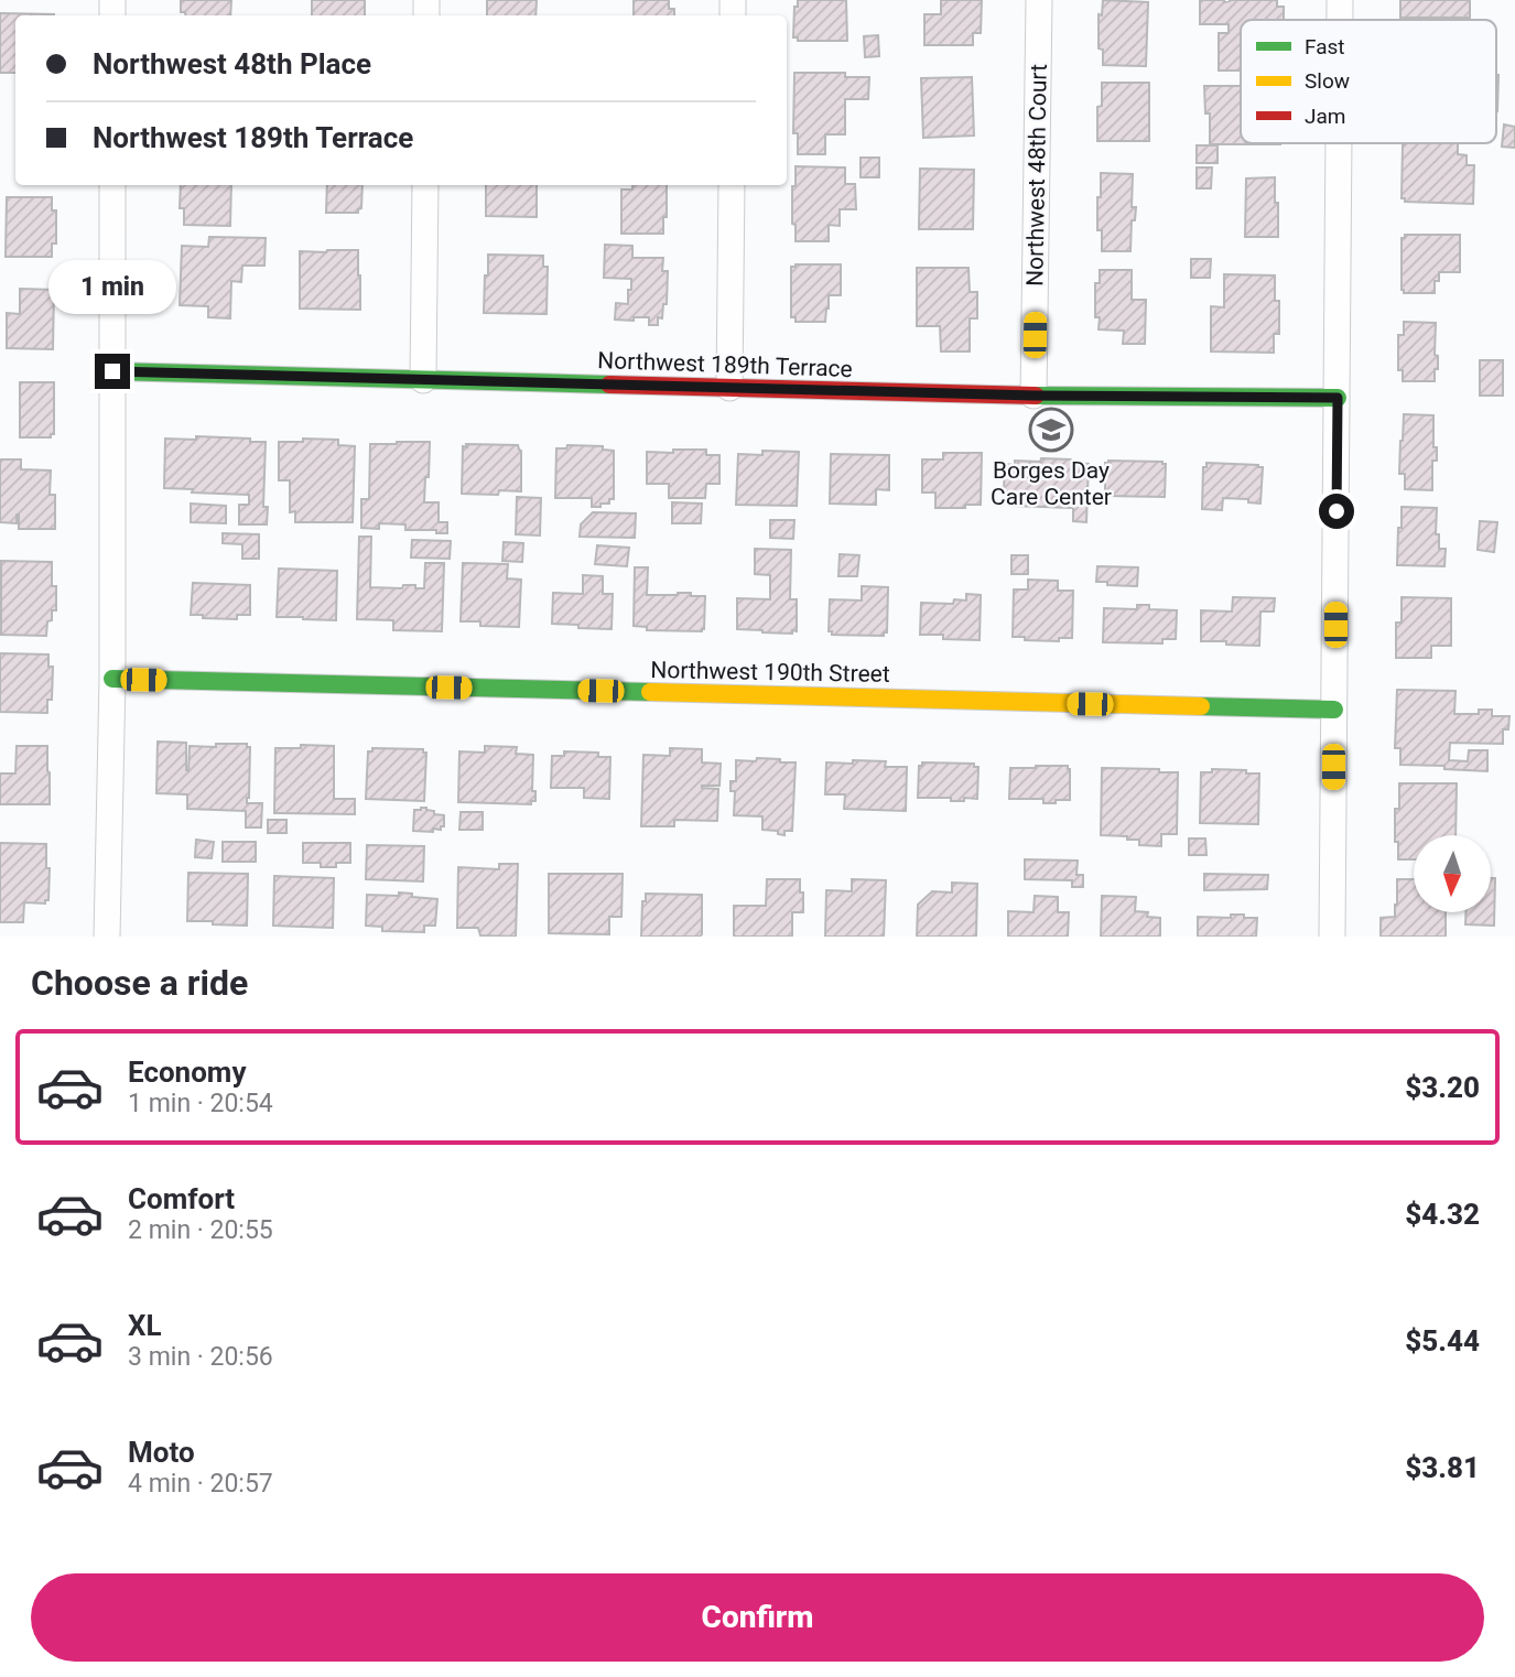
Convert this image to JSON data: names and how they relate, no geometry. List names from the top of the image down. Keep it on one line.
{"streets":{"street":["Northwest 48th Court","Northwest 189th Terrace","Northwest 190th Street"]},"crossings":[["Northwest 48th Court","Northwest 189th Terrace"]],"places":{"school or university":["Borges Day Care Center"]},"legend":["Fast","Slow","Jam"],"north":"bottom","page":{"banner":["Northwest 48th Place","Northwest 189th Terrace"],"bubble":"1 min","heading":"Choose a ride","list":[{"name":"Economy","note":"1 min · 20:54","value":"$3.20"},{"name":"Comfort","note":"2 min · 20:55","value":"$4.32"},{"name":"XL","note":"3 min · 20:56","value":"$5.44"},{"name":"Moto","note":"4 min · 20:57","value":"$3.81"}],"buttons":"Confirm"}}
